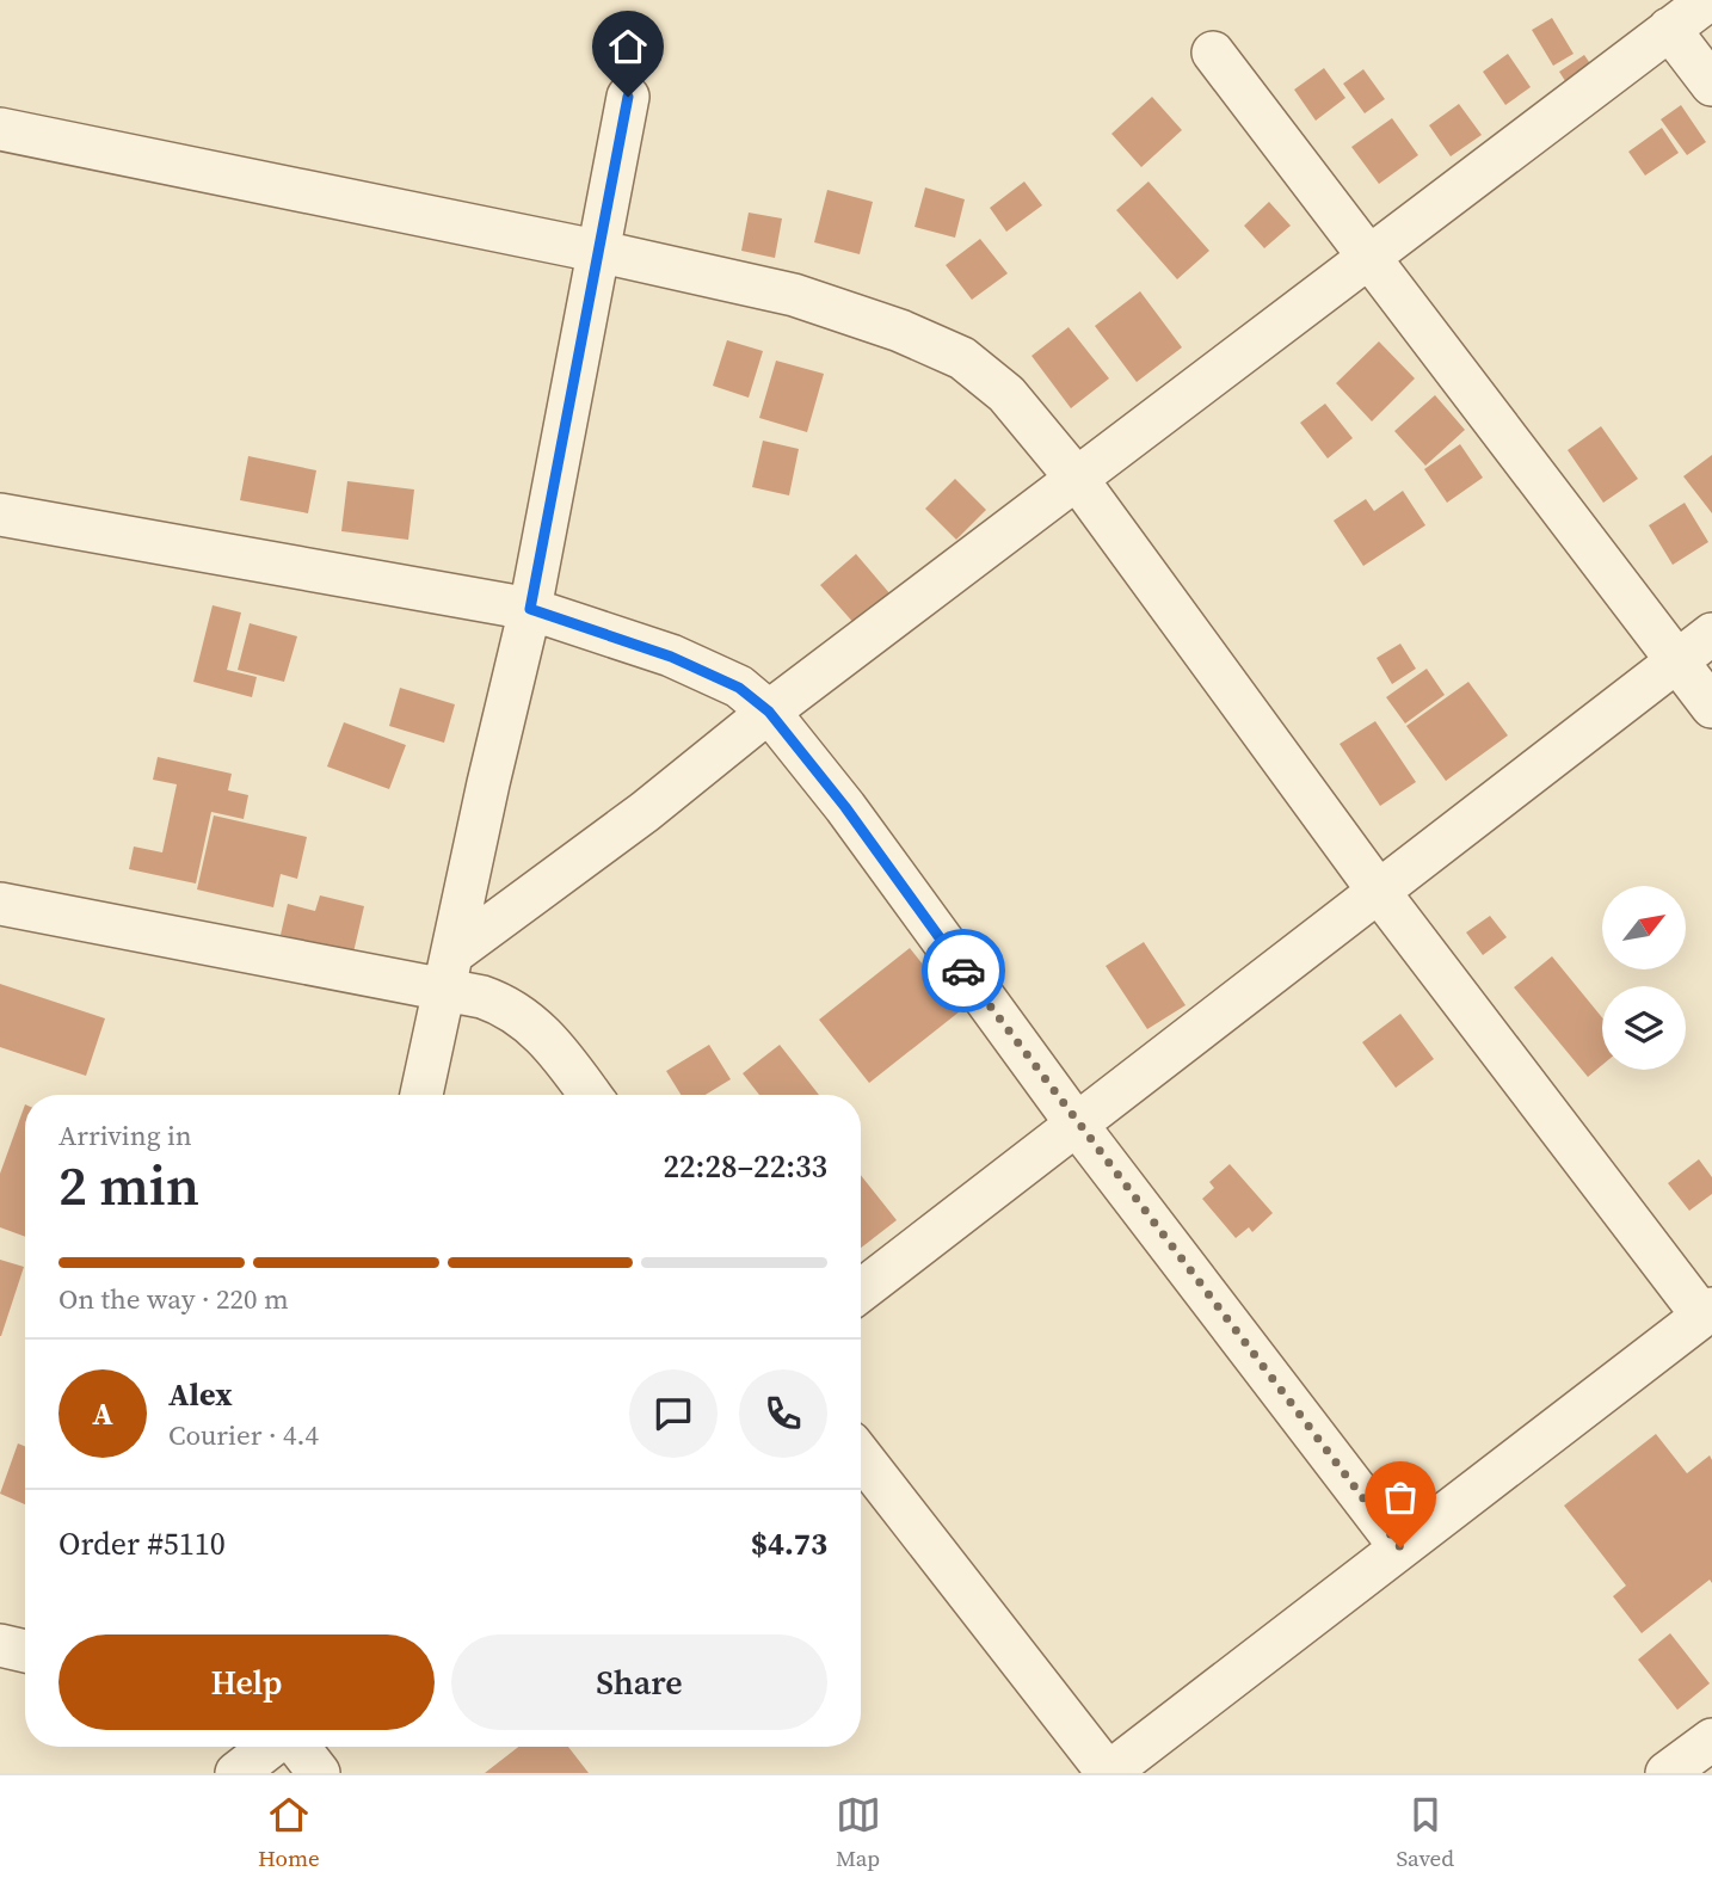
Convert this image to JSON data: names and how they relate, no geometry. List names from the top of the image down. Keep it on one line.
{"north":"top right","page":{"heading":["2 min","Arriving in","22:28–22:33"],"panel":["Alex","Courier · 4.4","Order #5110","$4.73"],"bar":"On the way · 220 m","round":"A","buttons":["Help","Share"],"tabs":["Home","Map","Saved"]}}
